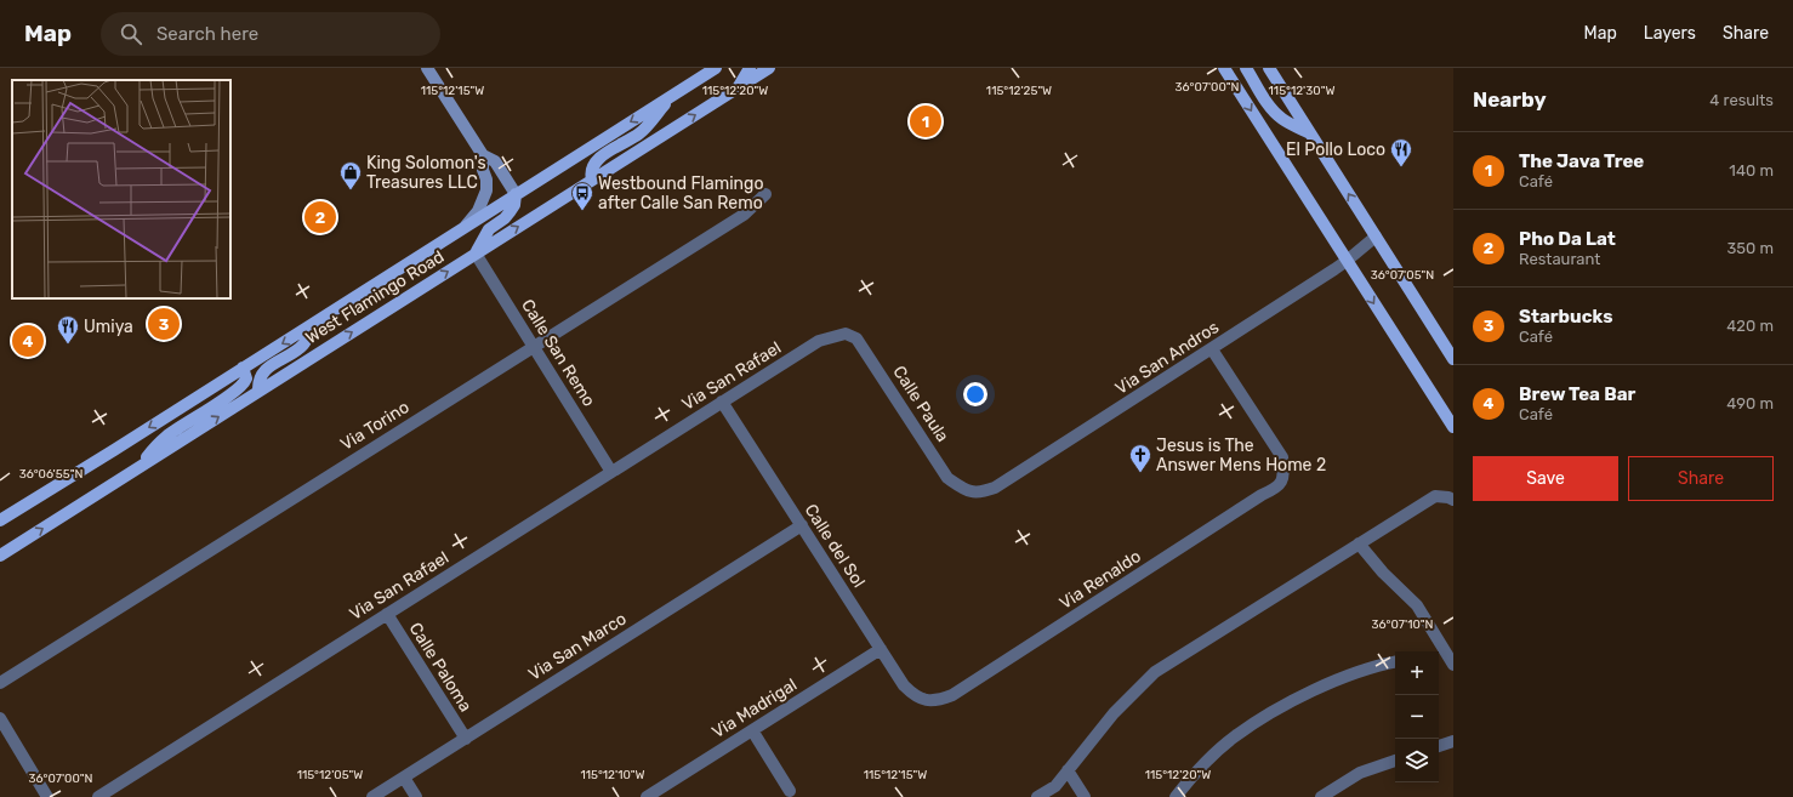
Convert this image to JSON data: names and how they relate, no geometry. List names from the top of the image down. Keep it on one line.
{"streets":{"main road":["West Flamingo Road"],"street":["Calle San Remo","Via San Andros","Via San Rafael","Calle Paula","Via Torino","Calle del Sol","Via Renaldo","Via San Marco","Calle Paloma","Via Madrigal"]},"crossings":[["West Flamingo Road","Calle San Remo"],["Calle San Remo","Via San Rafael"],["Calle San Remo","Via Torino"],["Via San Andros","Calle Paula"],["Via San Andros","Via Renaldo"],["Via San Rafael","Calle Paula"],["Via San Rafael","Calle del Sol"],["Via San Rafael","Calle Paloma"],["Calle del Sol","Via Renaldo"],["Calle del Sol","Via San Marco"],["Calle del Sol","Via Madrigal"],["Via San Marco","Calle Paloma"]],"places":{"restaurant":["El Pollo Loco","Umiya"],"shop":["King Solomon's Treasures LLC"],"bus stop":["Westbound Flamingo after Calle San Remo"],"church":["Jesus is The Answer Mens Home 2"]},"page":{"header":"Map","search":"Search here","nav":["Map","Layers","Share"],"heading":["Nearby","4 results"],"pins":["1","2","3","4"],"list":[{"mark":"1","name":"The Java Tree","note":"Café","value":"140 m"},{"mark":"2","name":"Pho Da Lat","note":"Restaurant","value":"350 m"},{"mark":"3","name":"Starbucks","note":"Café","value":"420 m"},{"mark":"4","name":"Brew Tea Bar","note":"Café","value":"490 m"}],"buttons":["Save","Share"],"map_buttons":["+","−"]},"coordinates":["36°07'00\"N","115°12'15\"W","115°12'20\"W","115°12'25\"W","115°12'30\"W","36°07'05\"N","36°06'55\"N","36°07'10\"N","115°12'05\"W","115°12'10\"W"]}
